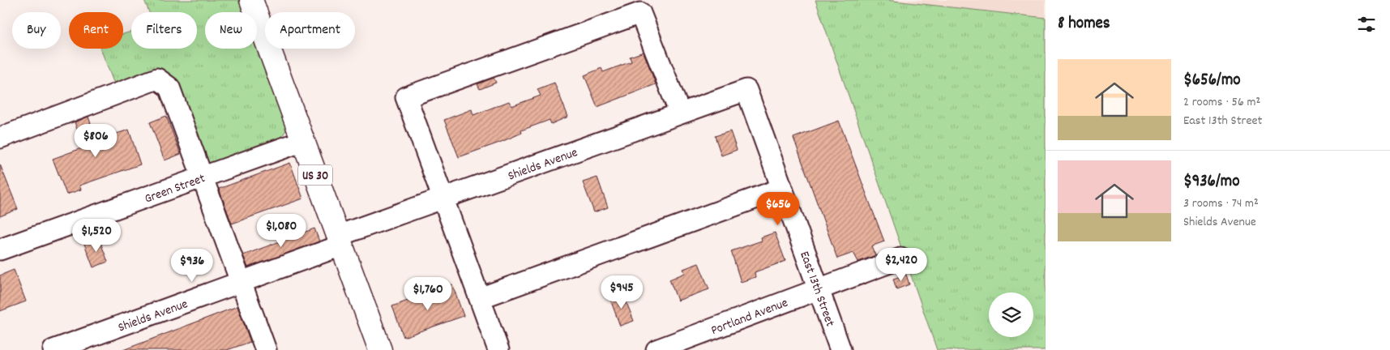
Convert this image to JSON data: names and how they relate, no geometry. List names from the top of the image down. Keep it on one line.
{"streets":{"main road":["US 30"],"street":["Shields Avenue","Green Street","East 13th Street","Portland Avenue"]},"crossings":[["Shields Avenue","US 30"],["Shields Avenue","East 13th Street"],["US 30","Green Street"],["East 13th Street","Portland Avenue"]],"page":{"heading":"8 homes","chip":["Buy","Rent","Filters","New","Apartment"],"list":[{"name":"$656/mo","note":"2 rooms · 56 m² · East 13th Street"},{"name":"$936/mo","note":"3 rooms · 74 m² · Shields Avenue"}],"price":["$806","$656","$1,080","$1,520","$2,420","$936","$945","$1,760"]}}
